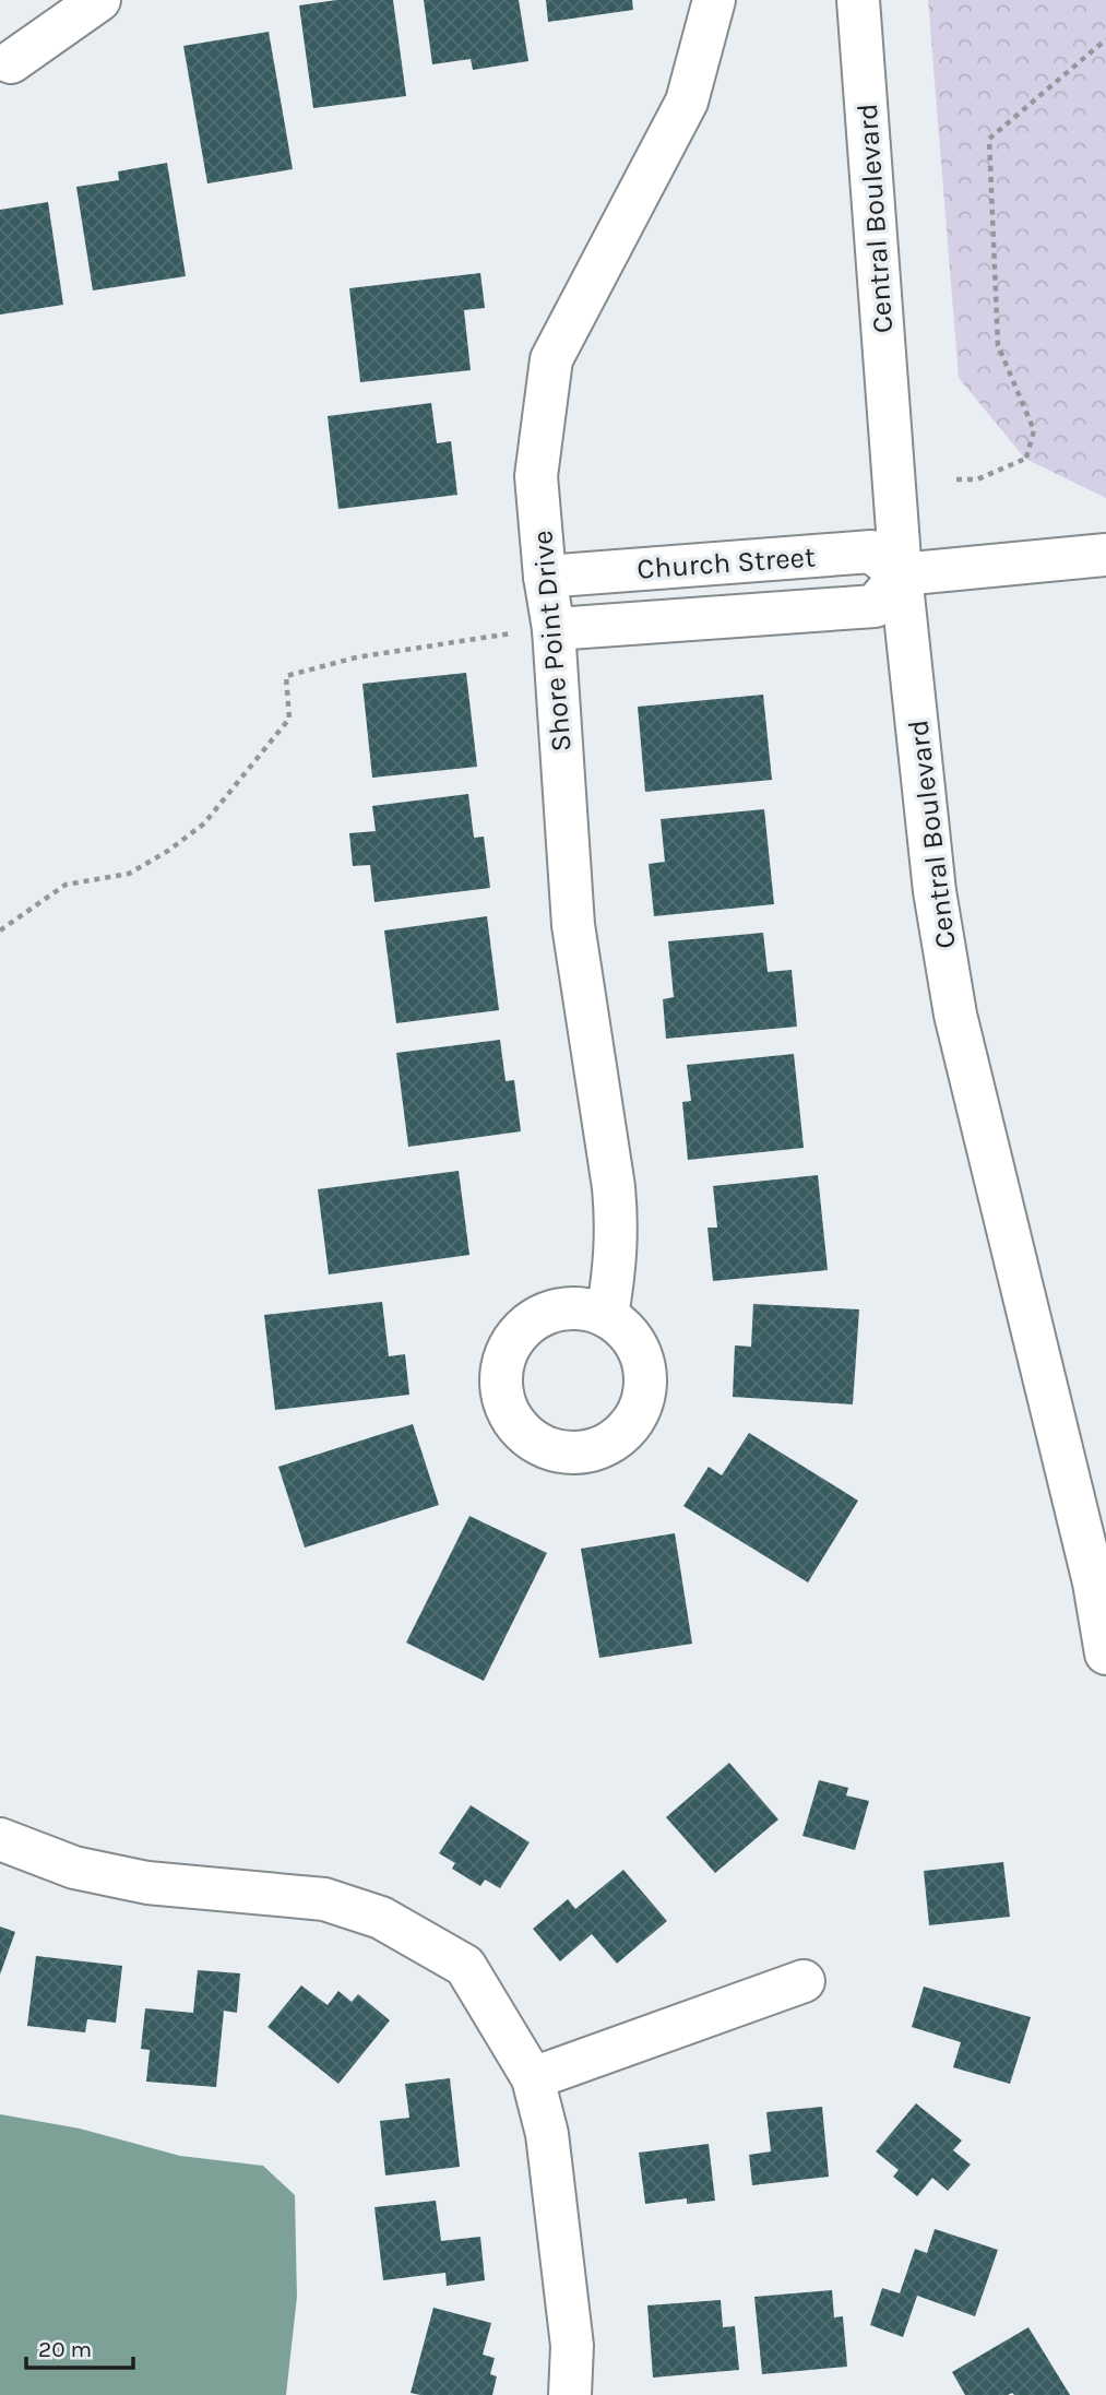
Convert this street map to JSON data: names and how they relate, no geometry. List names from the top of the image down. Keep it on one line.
{"streets":{"street":["Central Boulevard","Church Street","Shore Point Drive"]},"crossings":[["Central Boulevard","Church Street"],["Church Street","Shore Point Drive"]],"scale_bar":"20 m"}
